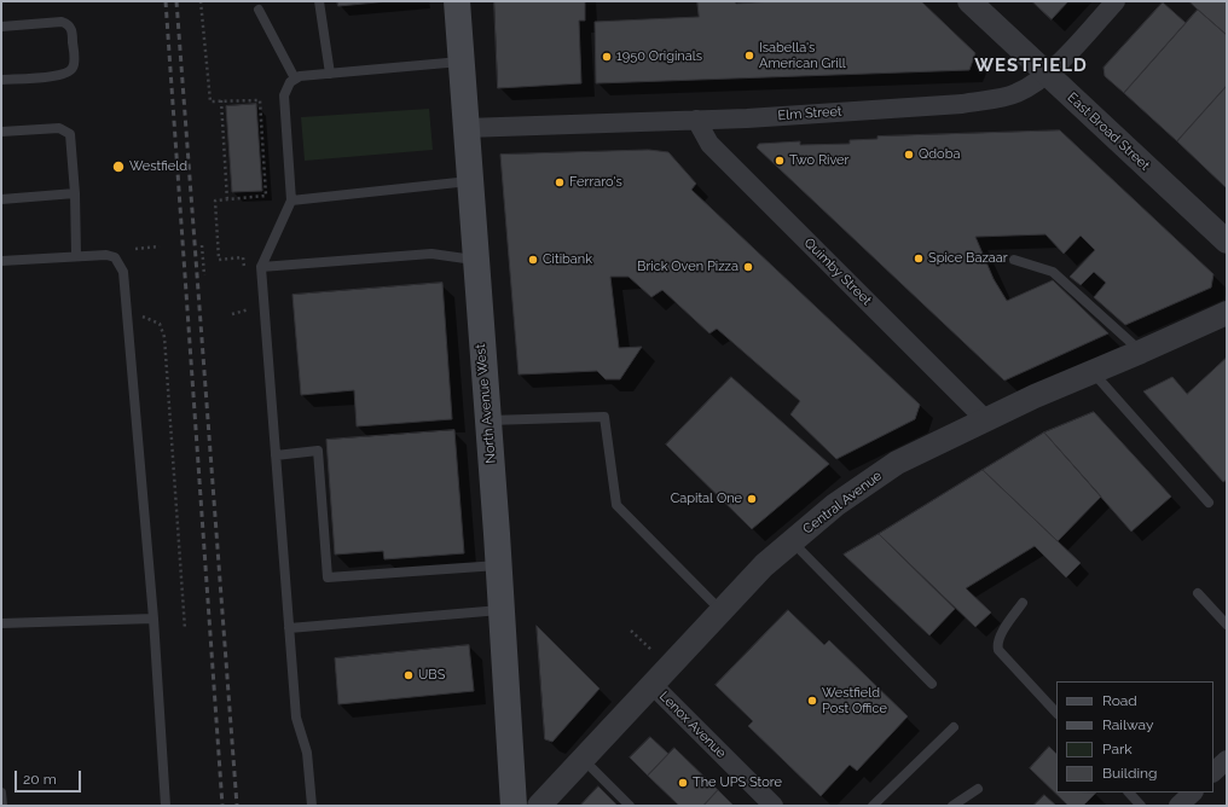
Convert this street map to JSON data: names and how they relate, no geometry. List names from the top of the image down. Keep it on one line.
{"streets":{"main road":["North Avenue West"],"street":["Elm Street","East Broad Street","Quimby Street","Central Avenue","Lenox Avenue"]},"crossings":[["Elm Street","East Broad Street"],["Elm Street","Quimby Street"],["Elm Street","North Avenue West"],["Quimby Street","Central Avenue"],["Central Avenue","Lenox Avenue"]],"districts":["WESTFIELD"],"places":["Isabella's American Grill","1950 Originals","Qdoba","Two River","Westfield","Ferraro's","Spice Bazaar","Citibank","Brick Oven Pizza","Capital One","UBS","Westfield Post Office","The UPS Store"],"legend":["Road","Railway","Park","Building"],"scale_bar":"20 m"}
